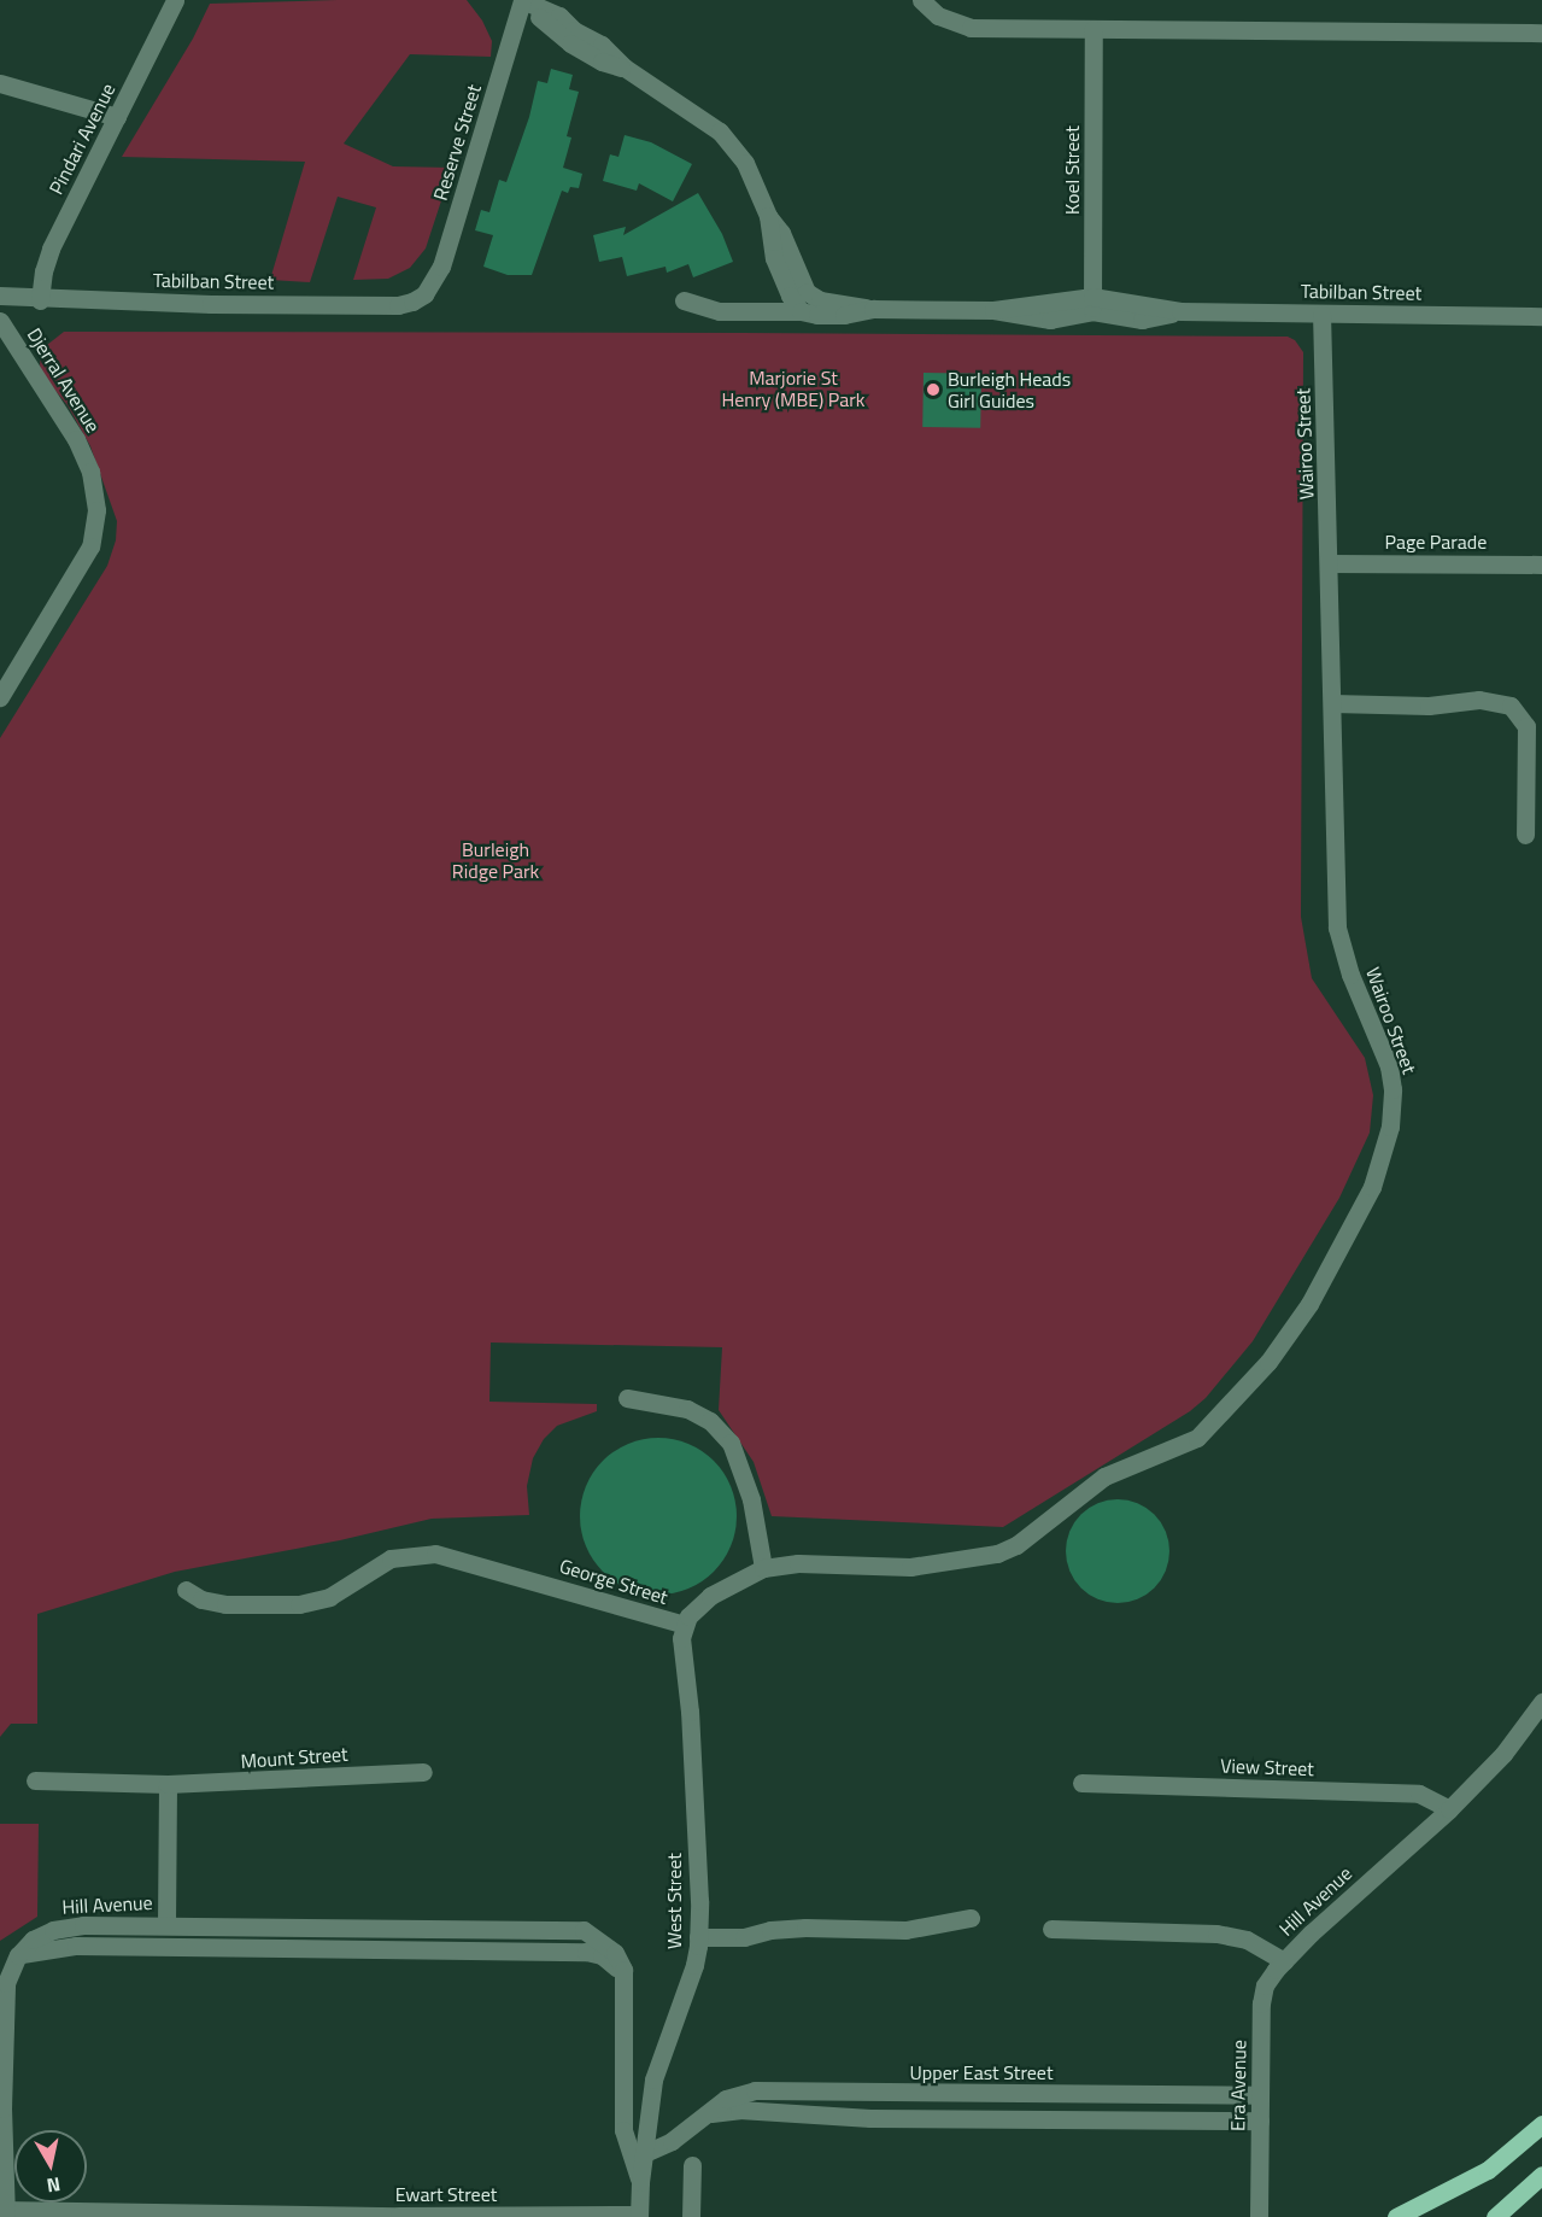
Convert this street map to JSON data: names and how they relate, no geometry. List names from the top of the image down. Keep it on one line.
{"streets":{"street":["Pindari Avenue","Reserve Street","Koel Street","Tabilban Street","Djerral Avenue","Wairoo Street","Page Parade","George Street","Mount Street","View Street","West Street","Hill Avenue","Upper East Street","Era Avenue","Ewart Street"]},"crossings":[["Pindari Avenue","Tabilban Street"],["Reserve Street","Tabilban Street"],["Koel Street","Tabilban Street"],["Tabilban Street","Wairoo Street"],["Wairoo Street","Page Parade"],["Wairoo Street","George Street"],["George Street","West Street"],["View Street","Hill Avenue"],["West Street","Hill Avenue"],["West Street","Upper East Street"],["West Street","Ewart Street"],["Hill Avenue","Era Avenue"],["Upper East Street","Era Avenue"]],"parks":["Marjorie St Henry (MBE) Park","Burleigh Ridge Park"],"places":["Burleigh Heads Girl Guides"],"north":"bottom"}
